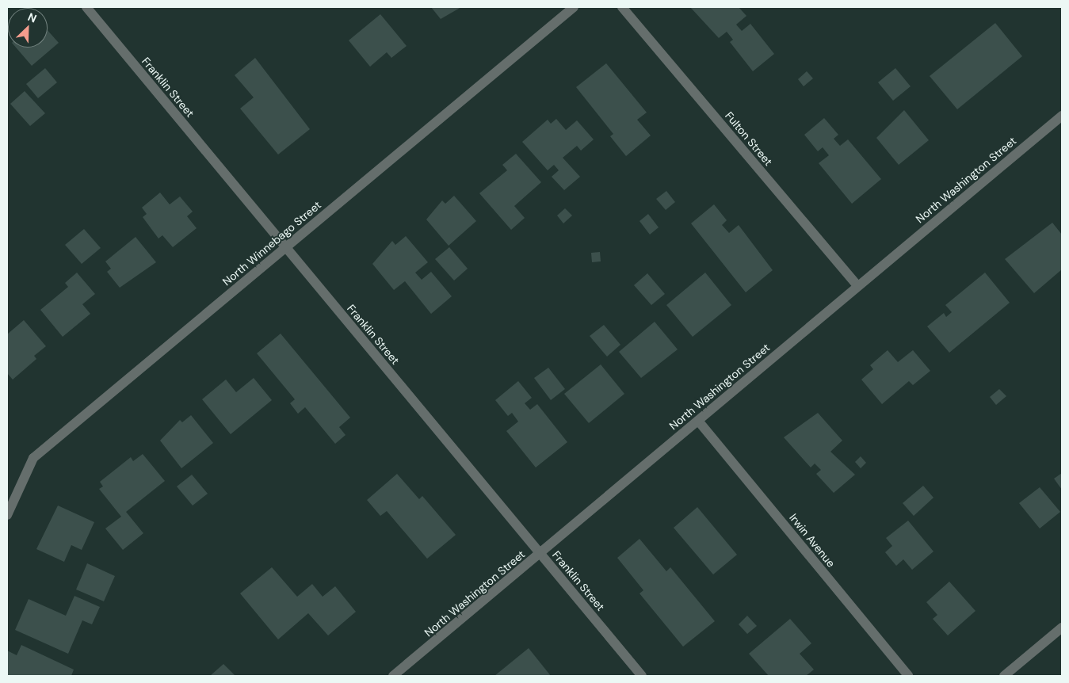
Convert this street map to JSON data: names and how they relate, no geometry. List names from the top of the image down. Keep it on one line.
{"streets":{"street":["Franklin Street","Fulton Street","North Washington Street","North Winnebago Street","Irwin Avenue"]},"crossings":[["Franklin Street","North Washington Street"],["Franklin Street","North Winnebago Street"],["Fulton Street","North Washington Street"],["North Washington Street","Irwin Avenue"]],"north":"top right"}
